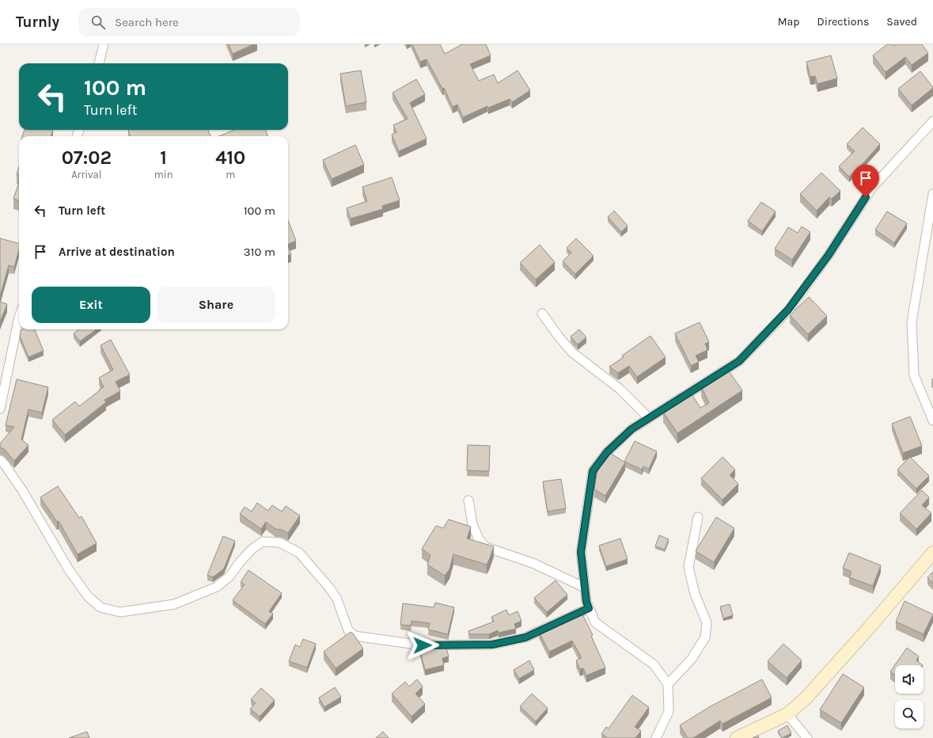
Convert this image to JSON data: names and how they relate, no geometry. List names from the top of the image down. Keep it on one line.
{"page":{"header":"Turnly","search":"Search here","nav":["Map","Directions","Saved"],"turn":["100 m","Turn left"],"eta":["07:02","Arrival","1","min","410","m"],"list":[{"name":"Turn left","value":"100 m"},{"name":"Arrive at destination","value":"310 m"}],"buttons":["Exit","Share"]}}
